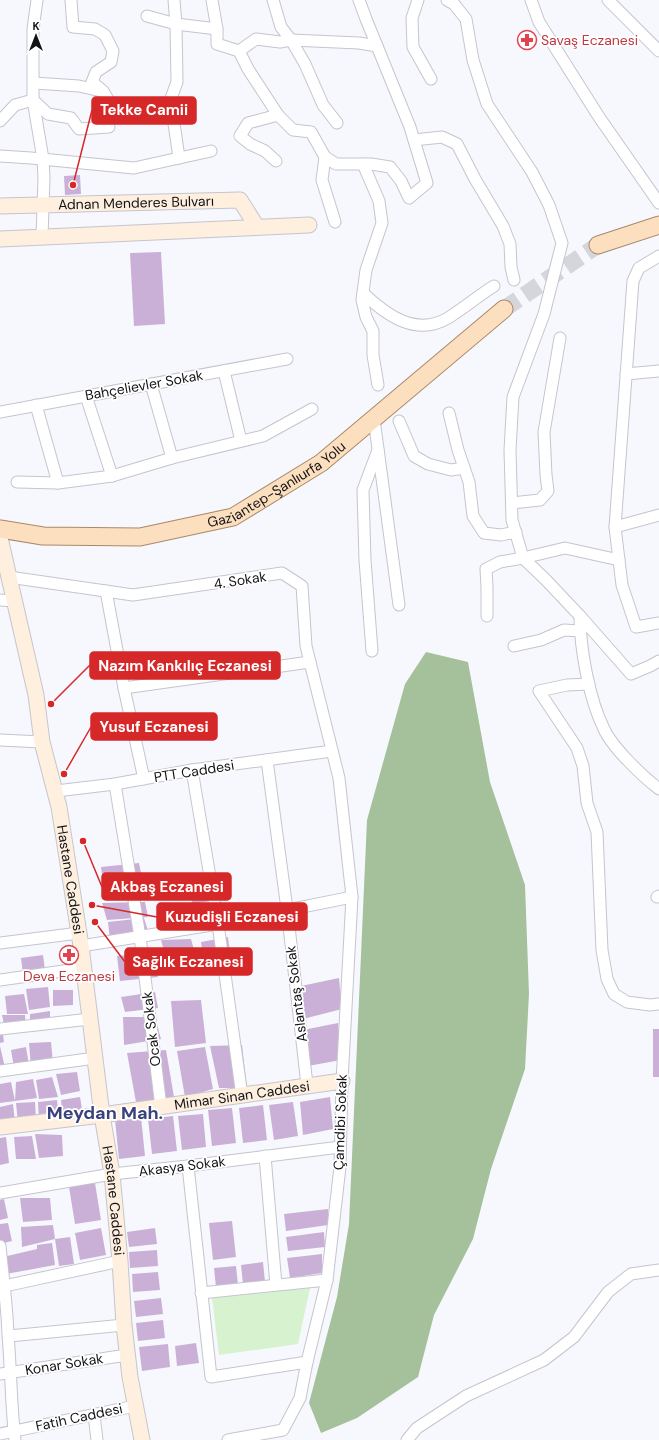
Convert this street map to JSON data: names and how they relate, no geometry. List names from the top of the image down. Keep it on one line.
{"streets":{"main road":["Gaziantep-Şanlıurfa Yolu"],"street":["Adnan Menderes Bulvarı","Bahçelievler Sokak","4. Sokak","PTT Caddesi","Hastane Caddesi","Aslantaş Sokak","Ocak Sokak","Mimar Sinan Caddesi","Çamdibi Sokak","Akasya Sokak","Konar Sokak","Fatih Caddesi"]},"crossings":[["4. Sokak","PTT Caddesi"],["4. Sokak","Hastane Caddesi"],["4. Sokak","Çamdibi Sokak"],["PTT Caddesi","Hastane Caddesi"],["PTT Caddesi","Aslantaş Sokak"],["PTT Caddesi","Ocak Sokak"],["PTT Caddesi","Çamdibi Sokak"],["Hastane Caddesi","Mimar Sinan Caddesi"],["Hastane Caddesi","Akasya Sokak"],["Hastane Caddesi","Konar Sokak"],["Hastane Caddesi","Fatih Caddesi"],["Aslantaş Sokak","Mimar Sinan Caddesi"],["Ocak Sokak","Mimar Sinan Caddesi"],["Mimar Sinan Caddesi","Çamdibi Sokak"],["Çamdibi Sokak","Akasya Sokak"]],"districts":["Meydan Mah."],"places":{"pharmacy":["Savaş Eczanesi","Deva Eczanesi"],"other":["Tekke Camii","Nazım Kankılıç Eczanesi","Yusuf Eczanesi","Akbaş Eczanesi","Kuzudişli Eczanesi","Sağlık Eczanesi"]},"north":"top"}
